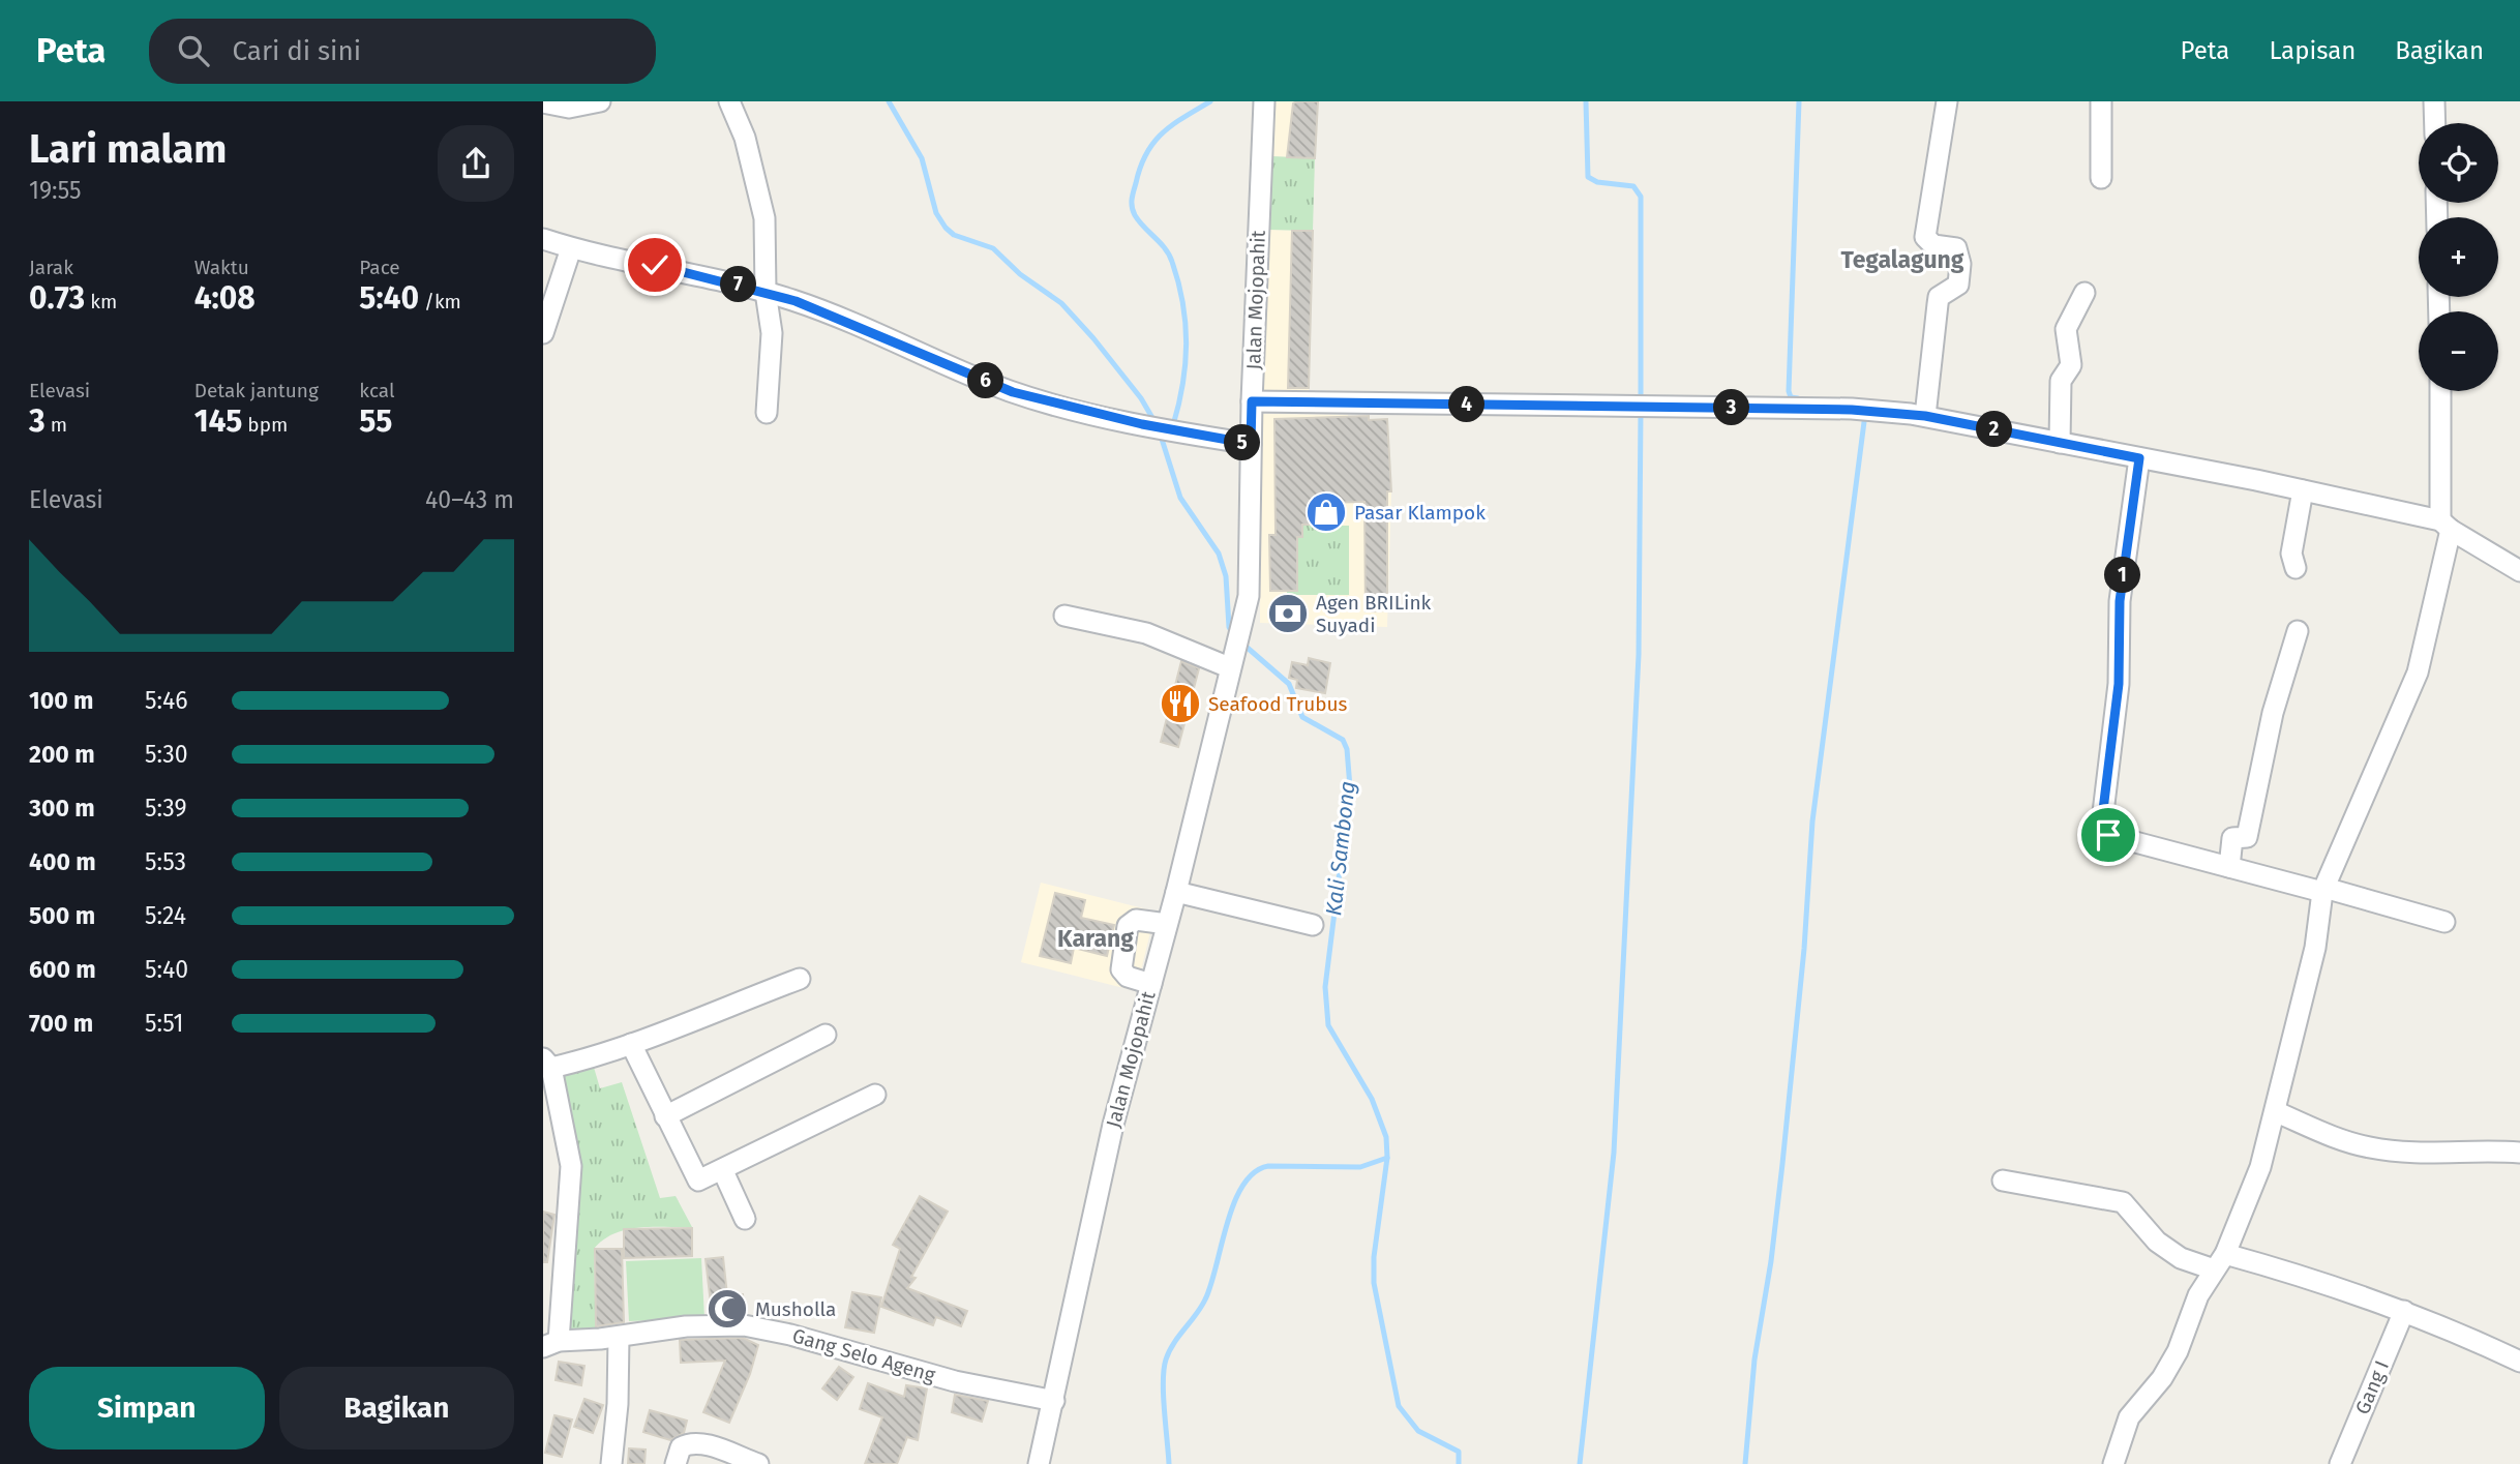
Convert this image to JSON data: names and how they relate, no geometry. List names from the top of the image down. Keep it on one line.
{"streets":{"street":["Jalan Mojopahit","Gang Selo Ageng","Gang I"]},"crossings":[["Jalan Mojopahit","Gang Selo Ageng"]],"districts":["Tegalagung","Karang"],"water":["Kali Sambong"],"places":{"shop":["Pasar Klampok"],"bank":["Agen BRILink Suyadi"],"restaurant":["Seafood Trubus"],"mosque":["Musholla"]},"page":{"header":"Peta","search":"Cari di sini","nav":["Peta","Lapisan","Bagikan"],"heading":["Lari malam","19:55"],"map_buttons":["+","−"],"stats":[["Jarak","0.73 km"],["Waktu","4:08"],["Pace","5:40 /km"],["Elevasi","3 m"],["Detak jantung","145 bpm"],["kcal","55"]],"pins":["7","6","4","3","2","5","1"],"chart":["Elevasi","40–43 m"],"list":[{"name":"100 m","note":"5:46"},{"name":"200 m","note":"5:30"},{"name":"300 m","note":"5:39"},{"name":"400 m","note":"5:53"},{"name":"500 m","note":"5:24"},{"name":"600 m","note":"5:40"},{"name":"700 m","note":"5:51"}],"buttons":["Simpan","Bagikan"]}}
